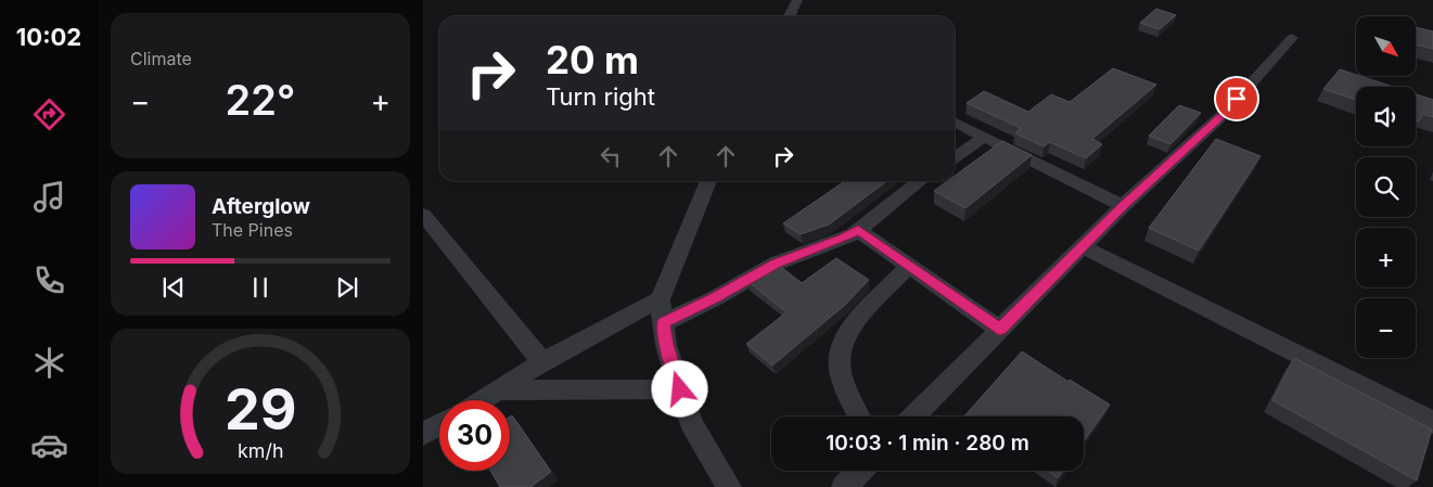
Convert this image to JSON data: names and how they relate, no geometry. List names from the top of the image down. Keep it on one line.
{"north":"bottom right","page":{"tabs":"10:02","tile":"Climate","map_buttons":["+","−"],"turn":["20 m","Turn right"],"heat":["−","22°","+"],"song":["Afterglow","The Pines"],"limit":"30","trip":"10:03 · 1 min · 280 m","gauge":["29","km/h"]}}
